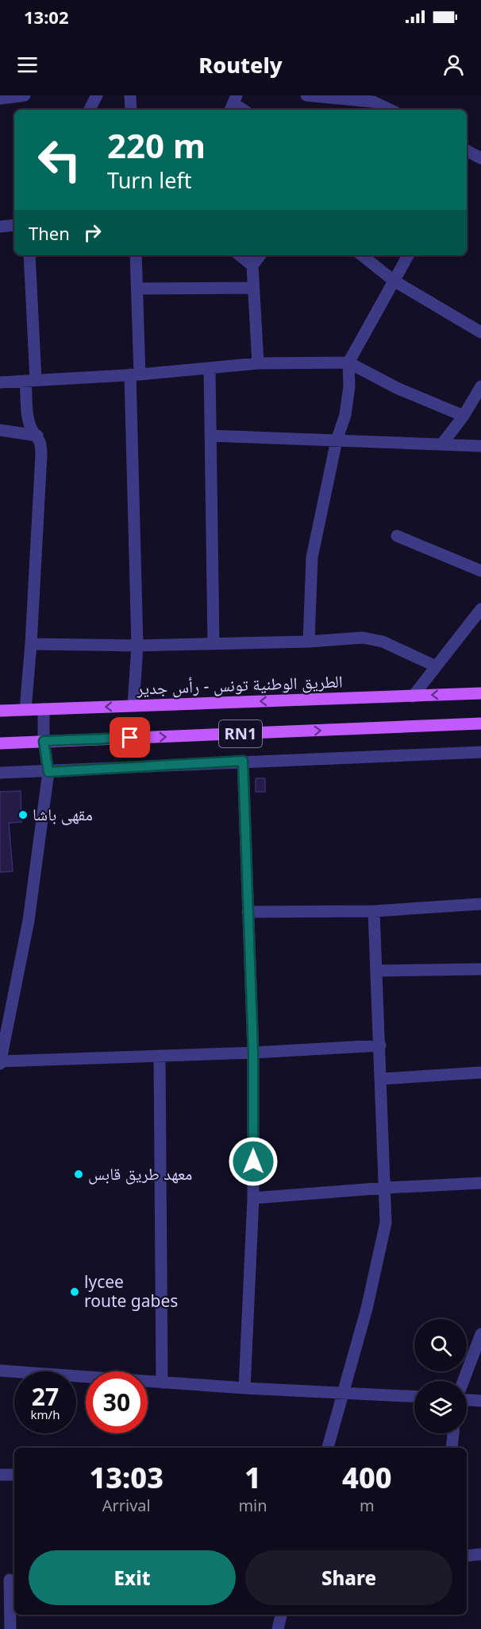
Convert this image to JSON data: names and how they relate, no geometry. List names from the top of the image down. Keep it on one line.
{"streets":{"main road":["الطريق الوطنية تونس - رأس جدير","RN1"]},"places":["مقهى باشا","معهد طريق قابس","lycee route gabes"],"page":{"status":"13:02","header":"Routely","turn":["220 m","Turn left"],"then":"Then","speed":"27 km/h","limit":"30","eta":["13:03","Arrival","1","min","400","m"],"buttons":["Exit","Share"]}}
